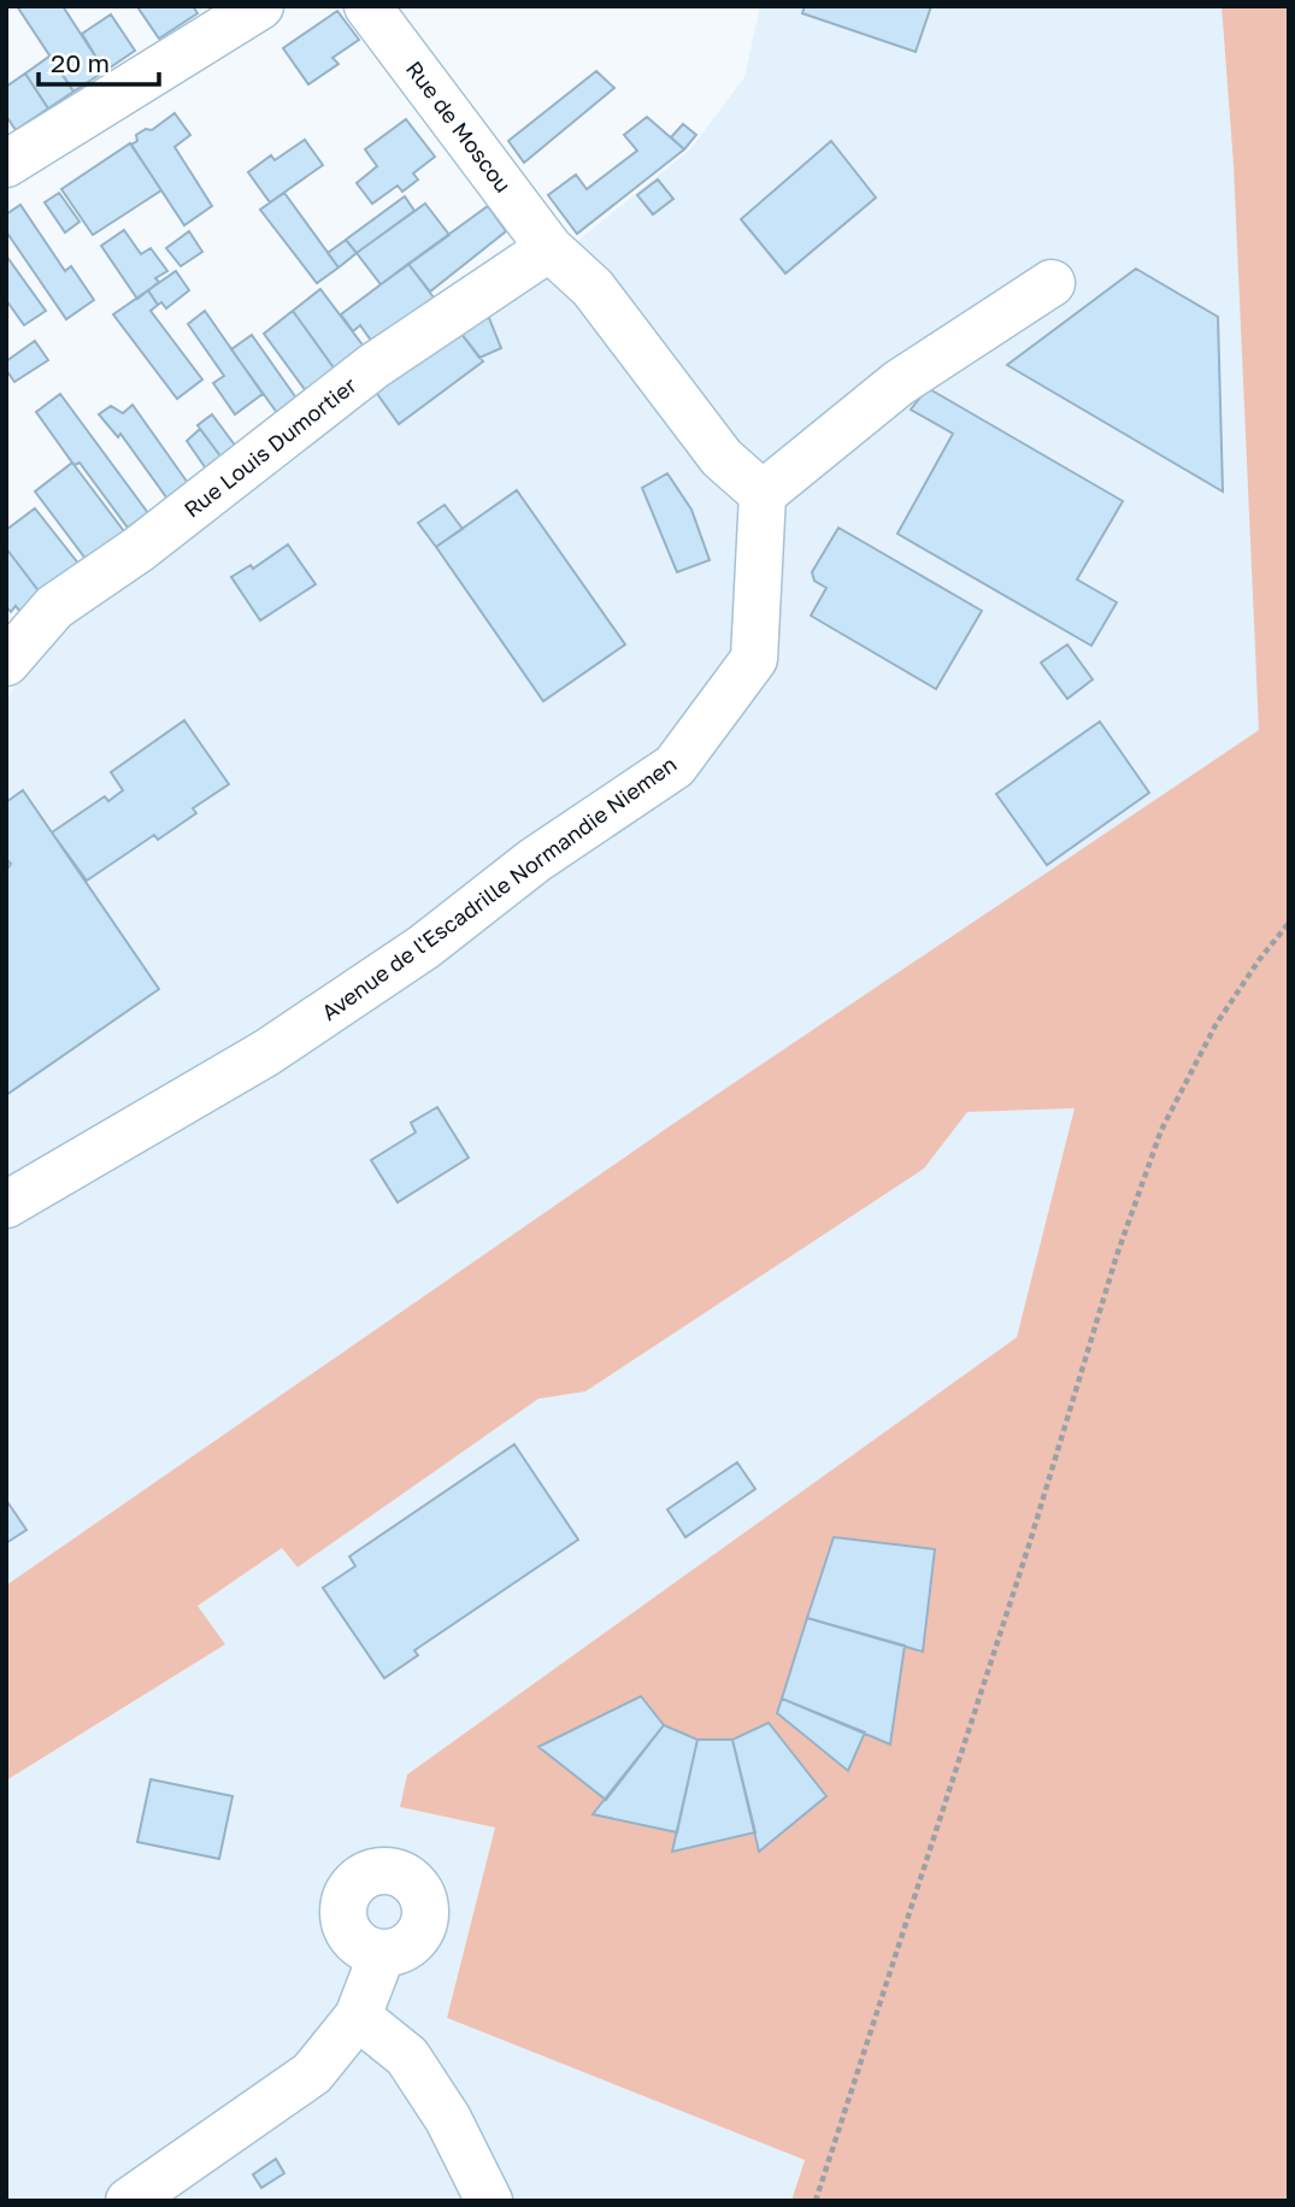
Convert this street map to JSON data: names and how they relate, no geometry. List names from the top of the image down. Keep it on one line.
{"streets":{"street":["Rue de Moscou","Rue Louis Dumortier","Avenue de l'Escadrille Normandie Niemen"]},"crossings":[["Rue de Moscou","Rue Louis Dumortier"]],"scale_bar":"20 m"}
